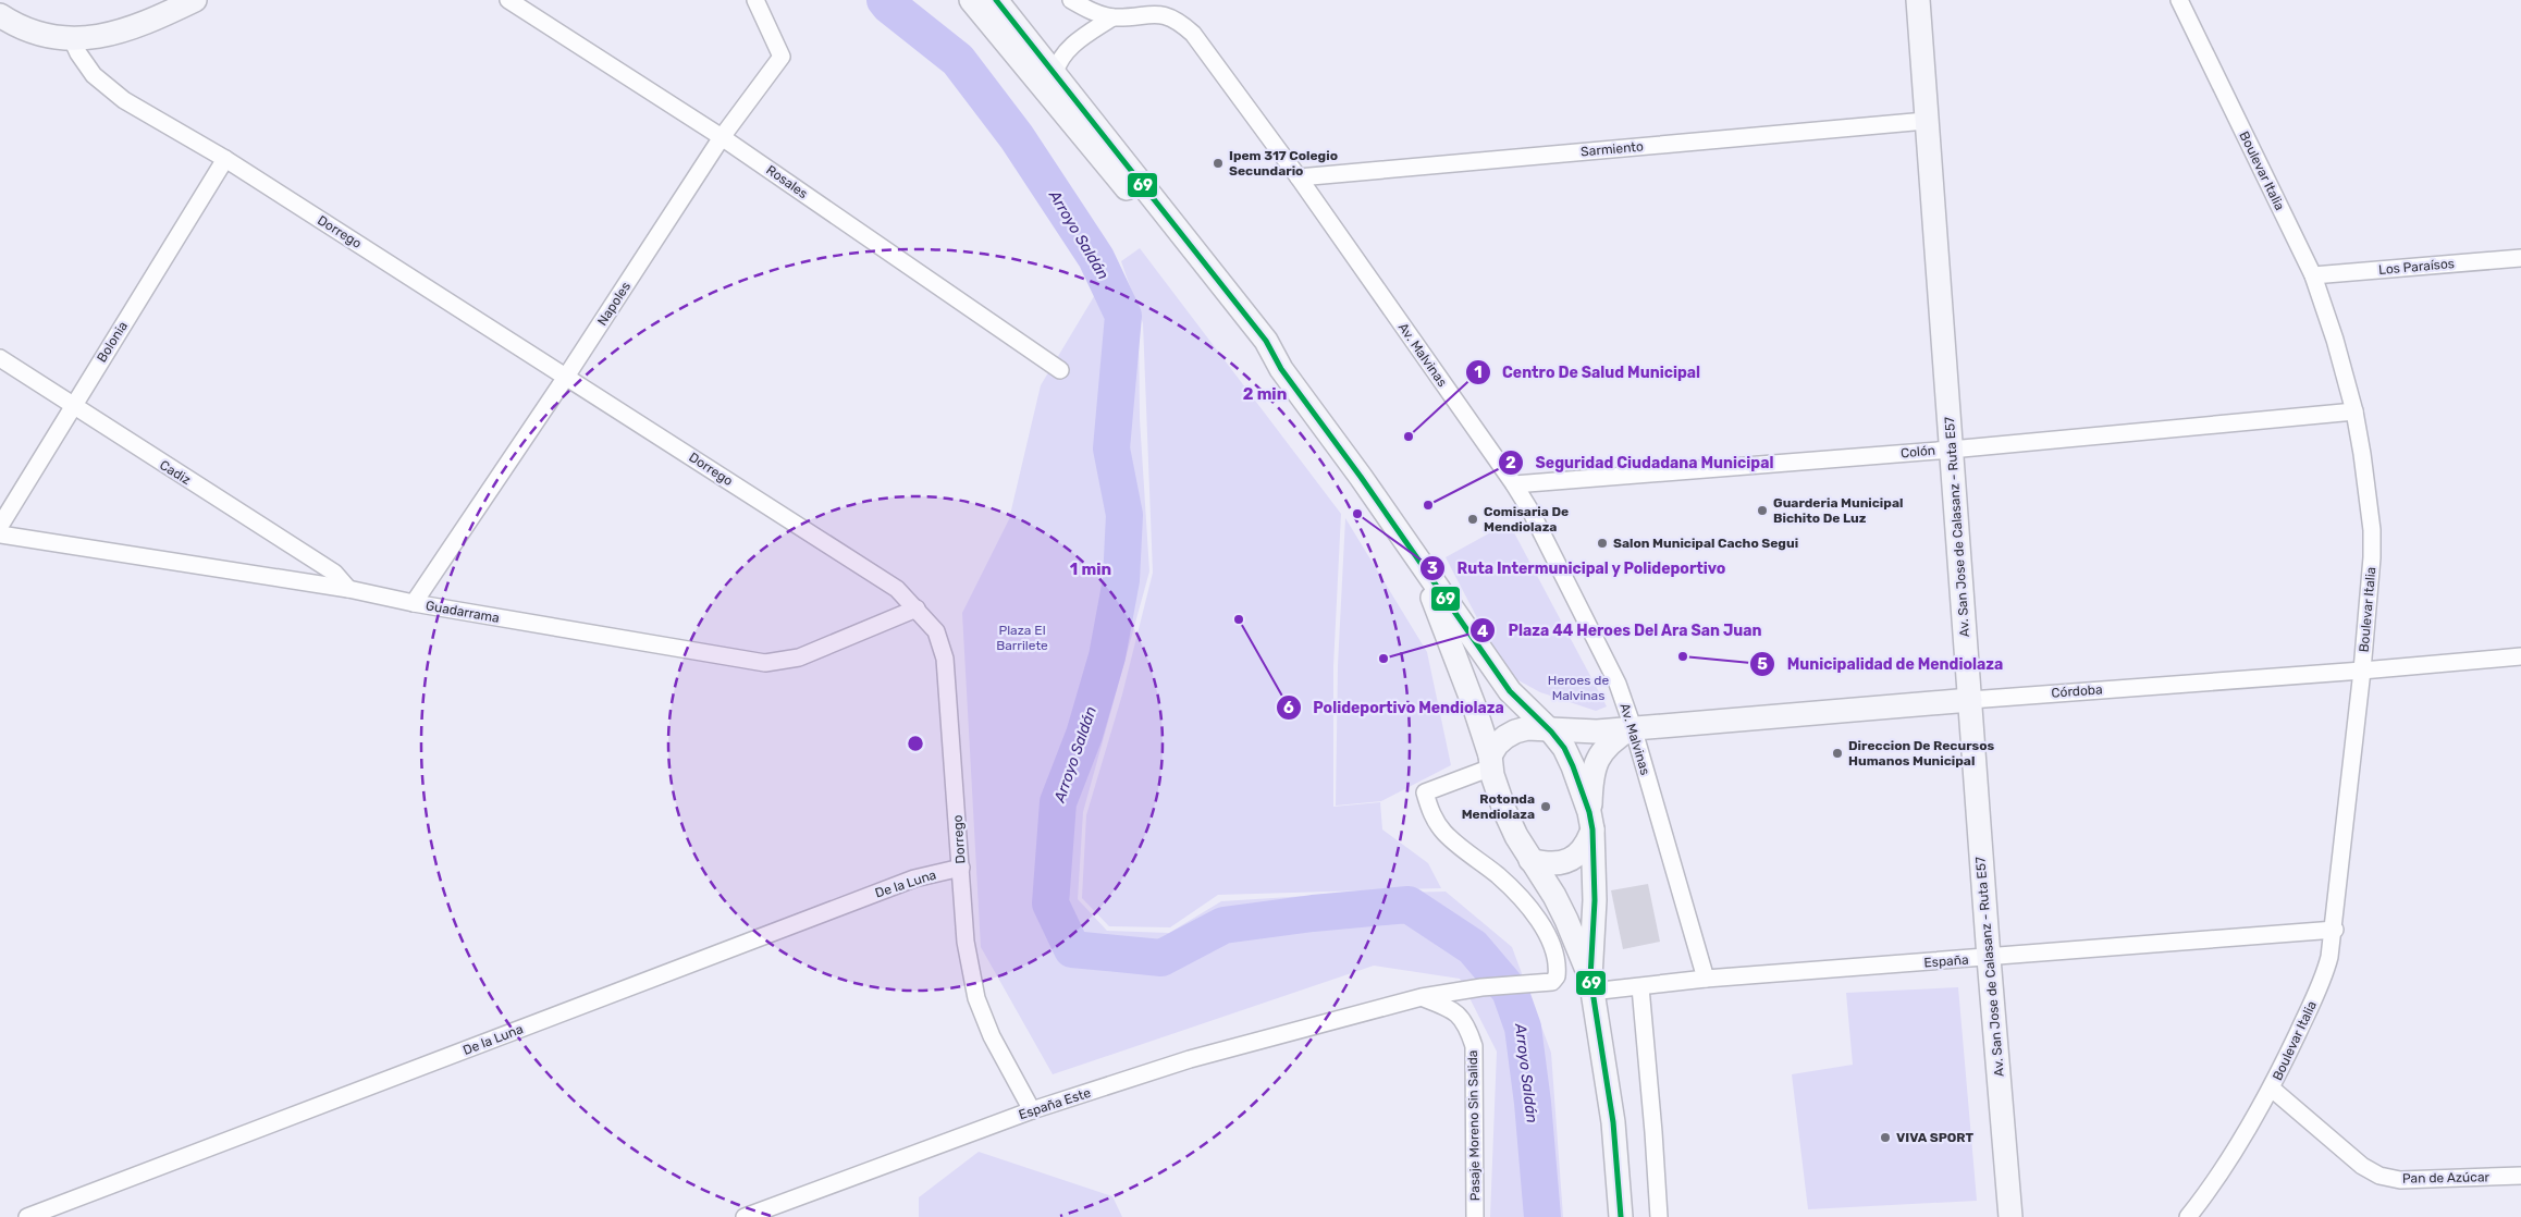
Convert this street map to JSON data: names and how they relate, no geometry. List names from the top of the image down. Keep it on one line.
{"streets":{"main road":["Av. San Jose de Calasanz - Ruta E57","Córdoba"],"street":["Sarmiento","Boulevar Italia","Rosales","Dorrego","Los Paraísos","Napoles","Bolonia","Av. Malvinas","Colón","Cadiz","Guadarrama","De la Luna","España","España Este","Pasaje Moreno Sin Salida","Pan de Azúcar"]},"crossings":[["Sarmiento","Av. Malvinas"],["Sarmiento","Av. San Jose de Calasanz - Ruta E57"],["Boulevar Italia","Los Paraísos"],["Boulevar Italia","Colón"],["Boulevar Italia","Córdoba"],["Boulevar Italia","España"],["Boulevar Italia","Pan de Azúcar"],["Rosales","Napoles"],["Dorrego","Napoles"],["Dorrego","Bolonia"],["Dorrego","Guadarrama"],["Dorrego","De la Luna"],["Dorrego","España Este"],["Napoles","Guadarrama"],["Bolonia","Cadiz"],["Av. Malvinas","Colón"],["Av. Malvinas","Córdoba"],["Av. Malvinas","España"],["Colón","Av. San Jose de Calasanz - Ruta E57"],["Cadiz","Guadarrama"],["Av. San Jose de Calasanz - Ruta E57","Córdoba"],["Av. San Jose de Calasanz - Ruta E57","España"],["Córdoba","España Este"],["España Este","Pasaje Moreno Sin Salida"]],"water":["Arroyo Saldán"],"parks":["Plaza El Barrilete","Heroes de Malvinas"],"places":["Ipem 317 Colegio Secundario","Centro De Salud Municipal","Seguridad Ciudadana Municipal","Guarderia Municipal Bichito De Luz","Ruta Intermunicipal y Polideportivo","Comisaria De Mendiolaza","Salon Municipal Cacho Segui","Polideportivo Mendiolaza","Municipalidad de Mendiolaza","Plaza 44 Heroes Del Ara San Juan","Direccion De Recursos Humanos Municipal","Rotonda Mendiolaza","VIVA SPORT"],"lines":["transit line 69"],"rings":["2 min","1 min"]}
